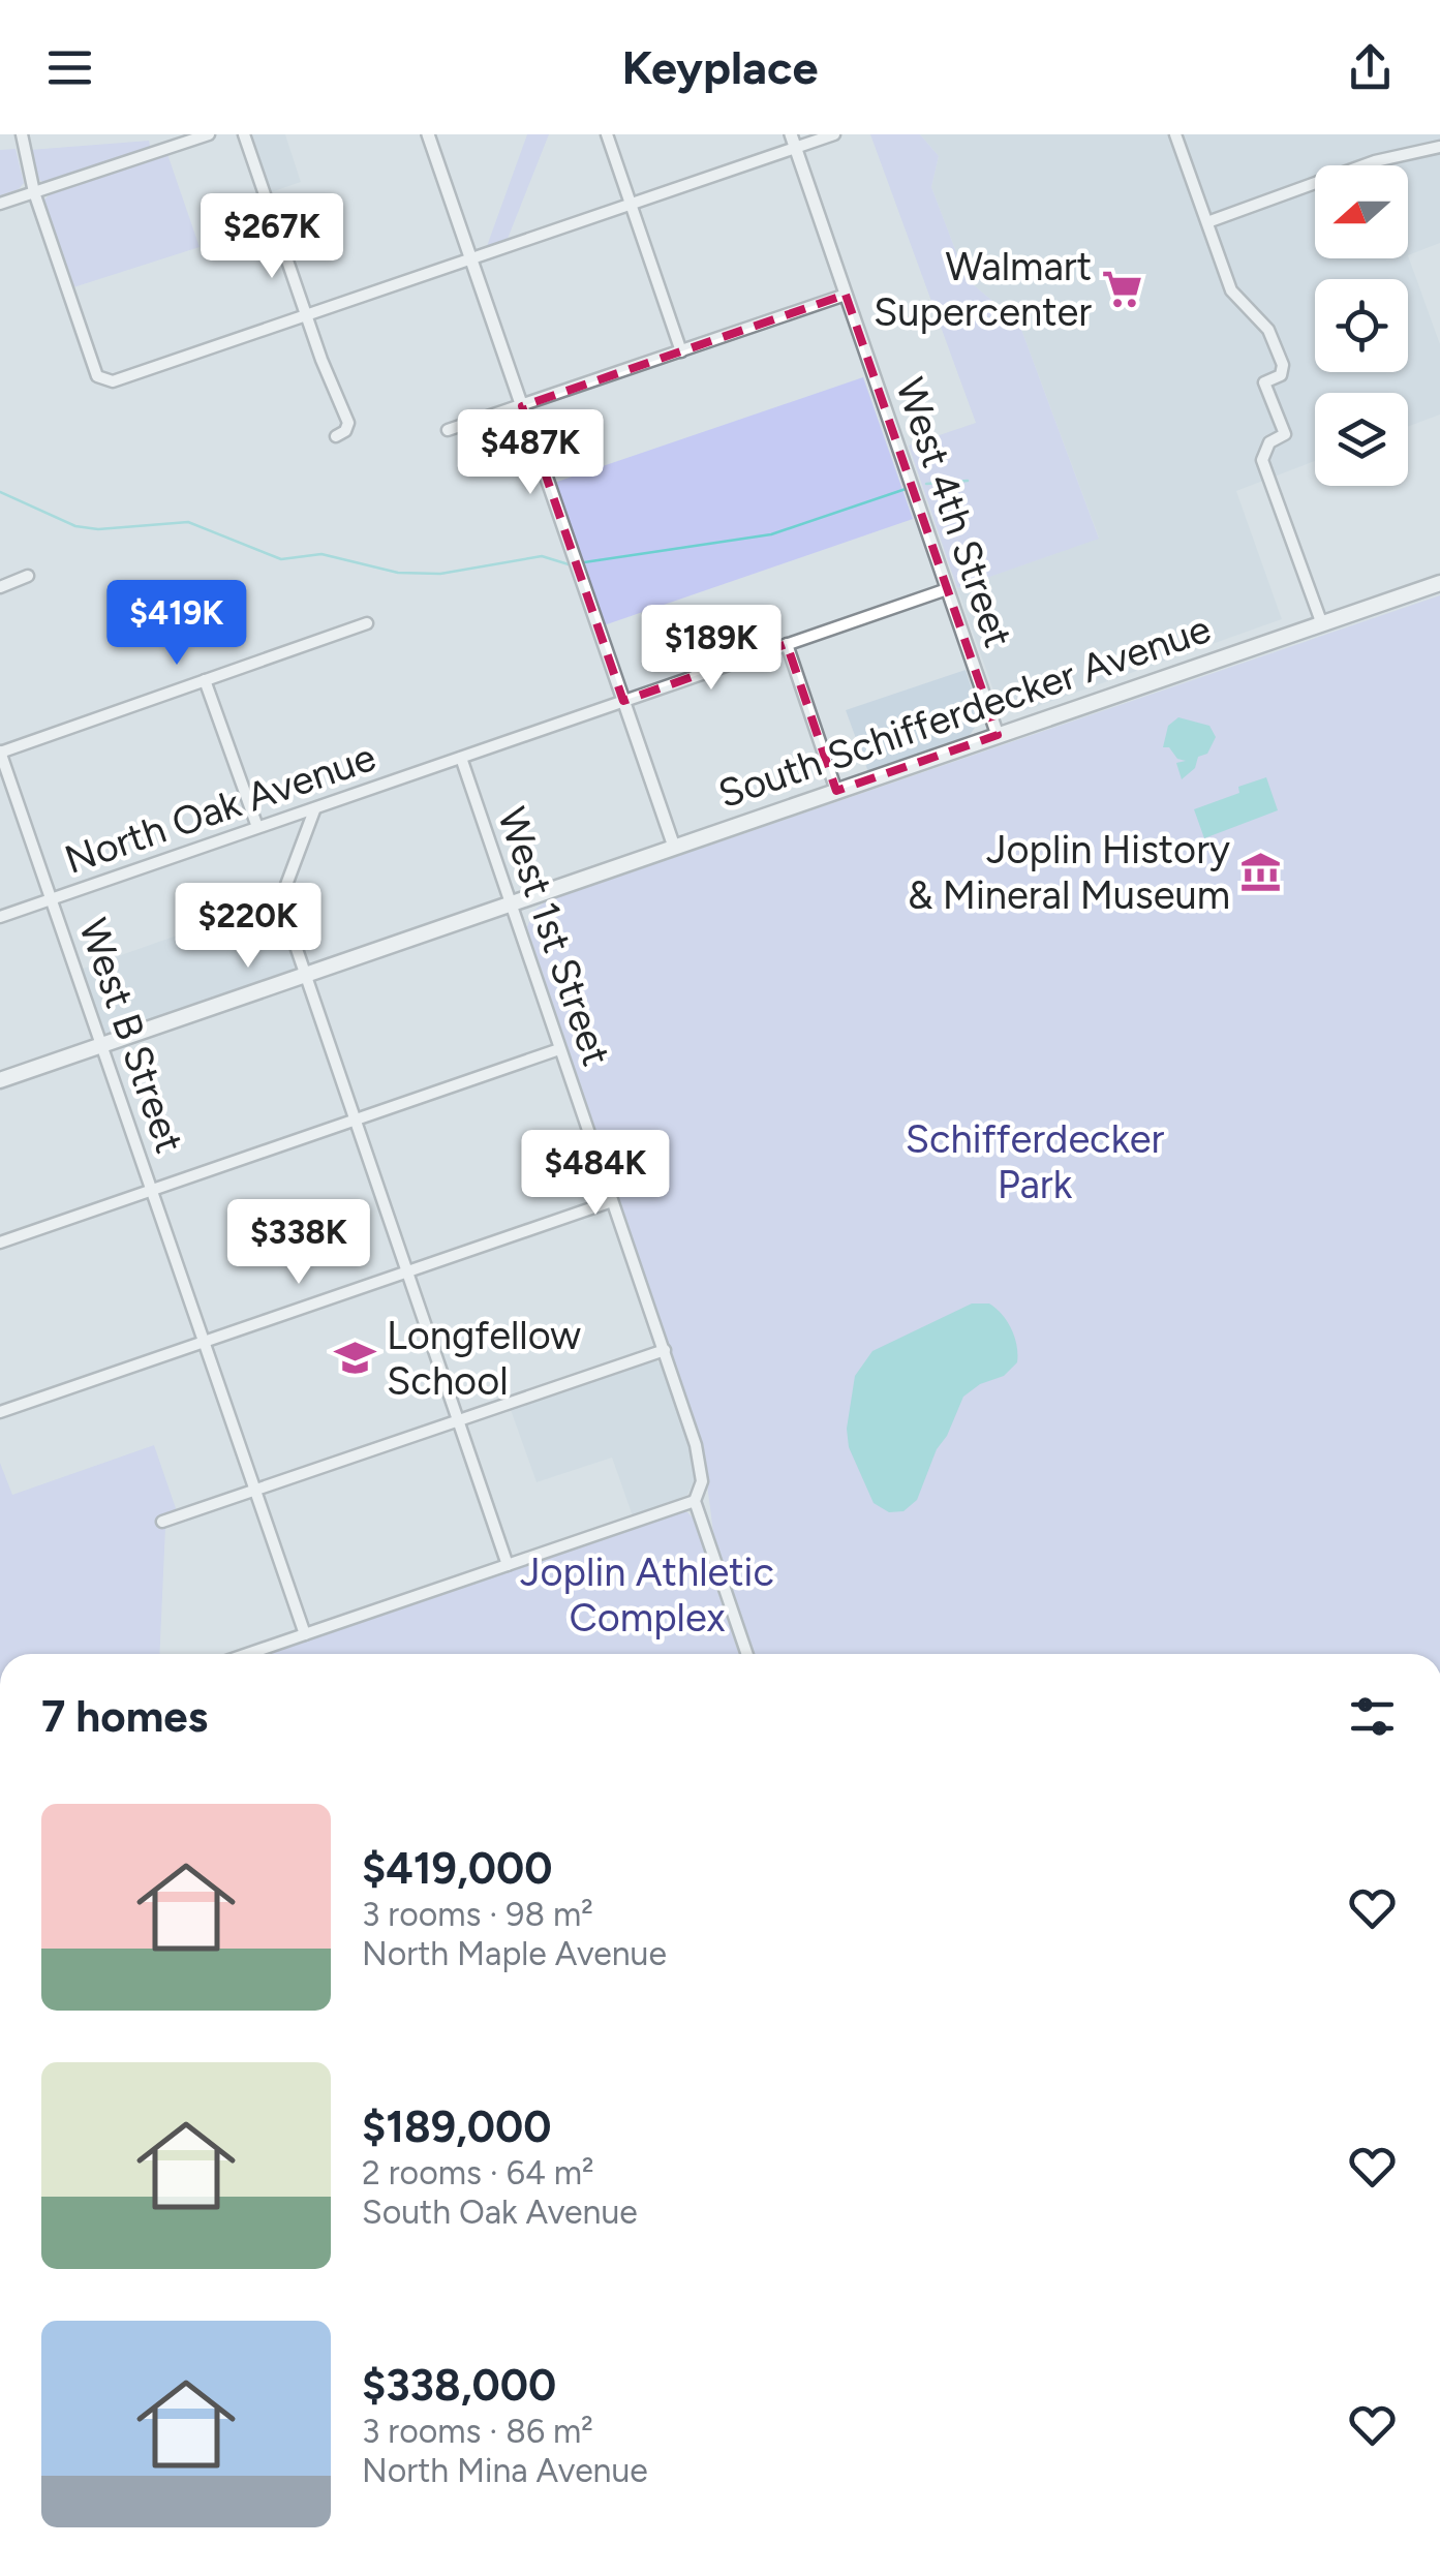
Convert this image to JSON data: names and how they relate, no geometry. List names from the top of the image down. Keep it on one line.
{"streets":{"main road":["South Schifferdecker Avenue"],"street":["West 4th Street","North Oak Avenue","West 1st Street","West B Street"]},"crossings":[["West 4th Street","South Schifferdecker Avenue"],["West 4th Street","North Oak Avenue"],["South Schifferdecker Avenue","West 1st Street"],["South Schifferdecker Avenue","West B Street"],["North Oak Avenue","West 1st Street"],["North Oak Avenue","West B Street"]],"parks":["Schifferdecker Park","Joplin Athletic Complex"],"places":{"supermarket":["Walmart Supercenter"],"museum":["Joplin History & Mineral Museum"],"school or university":["Longfellow School"]},"north":"left","page":{"header":"Keyplace","price":["$267K","$487K","$419K","$189K","$220K","$484K","$338K"],"heading":"7 homes","list":[{"name":"$419,000","note":"3 rooms · 98 m² · North Maple Avenue"},{"name":"$189,000","note":"2 rooms · 64 m² · South Oak Avenue"},{"name":"$338,000","note":"3 rooms · 86 m² · North Mina Avenue"}]}}
